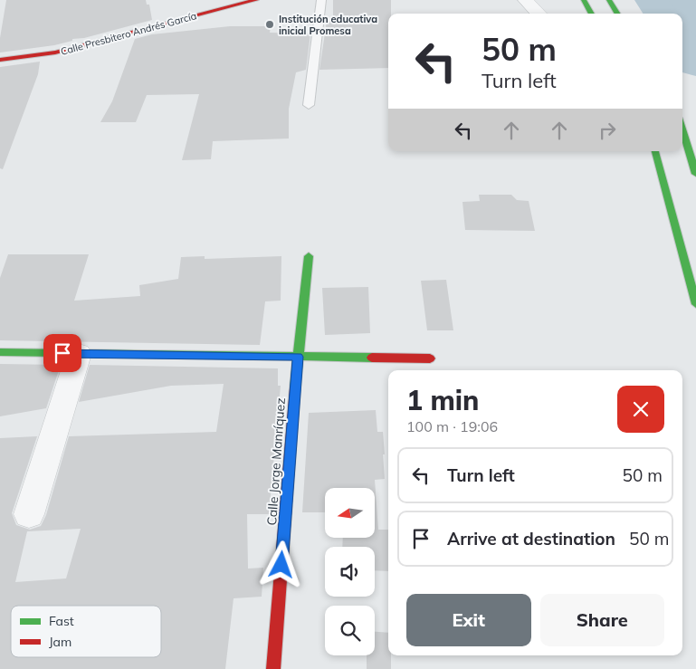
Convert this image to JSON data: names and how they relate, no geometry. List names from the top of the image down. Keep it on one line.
{"streets":{"street":["Calle Presbitero Andrés García","Calle Jorge Manríquez"]},"places":["Institución educativa inicial Promesa"],"legend":["Fast","Jam"],"north":"left","page":{"turn":["50 m","Turn left"],"heading":["1 min","100 m · 19:06"],"list":[{"name":"Turn left","value":"50 m"},{"name":"Arrive at destination","value":"50 m"}],"buttons":["Exit","Share"]}}
